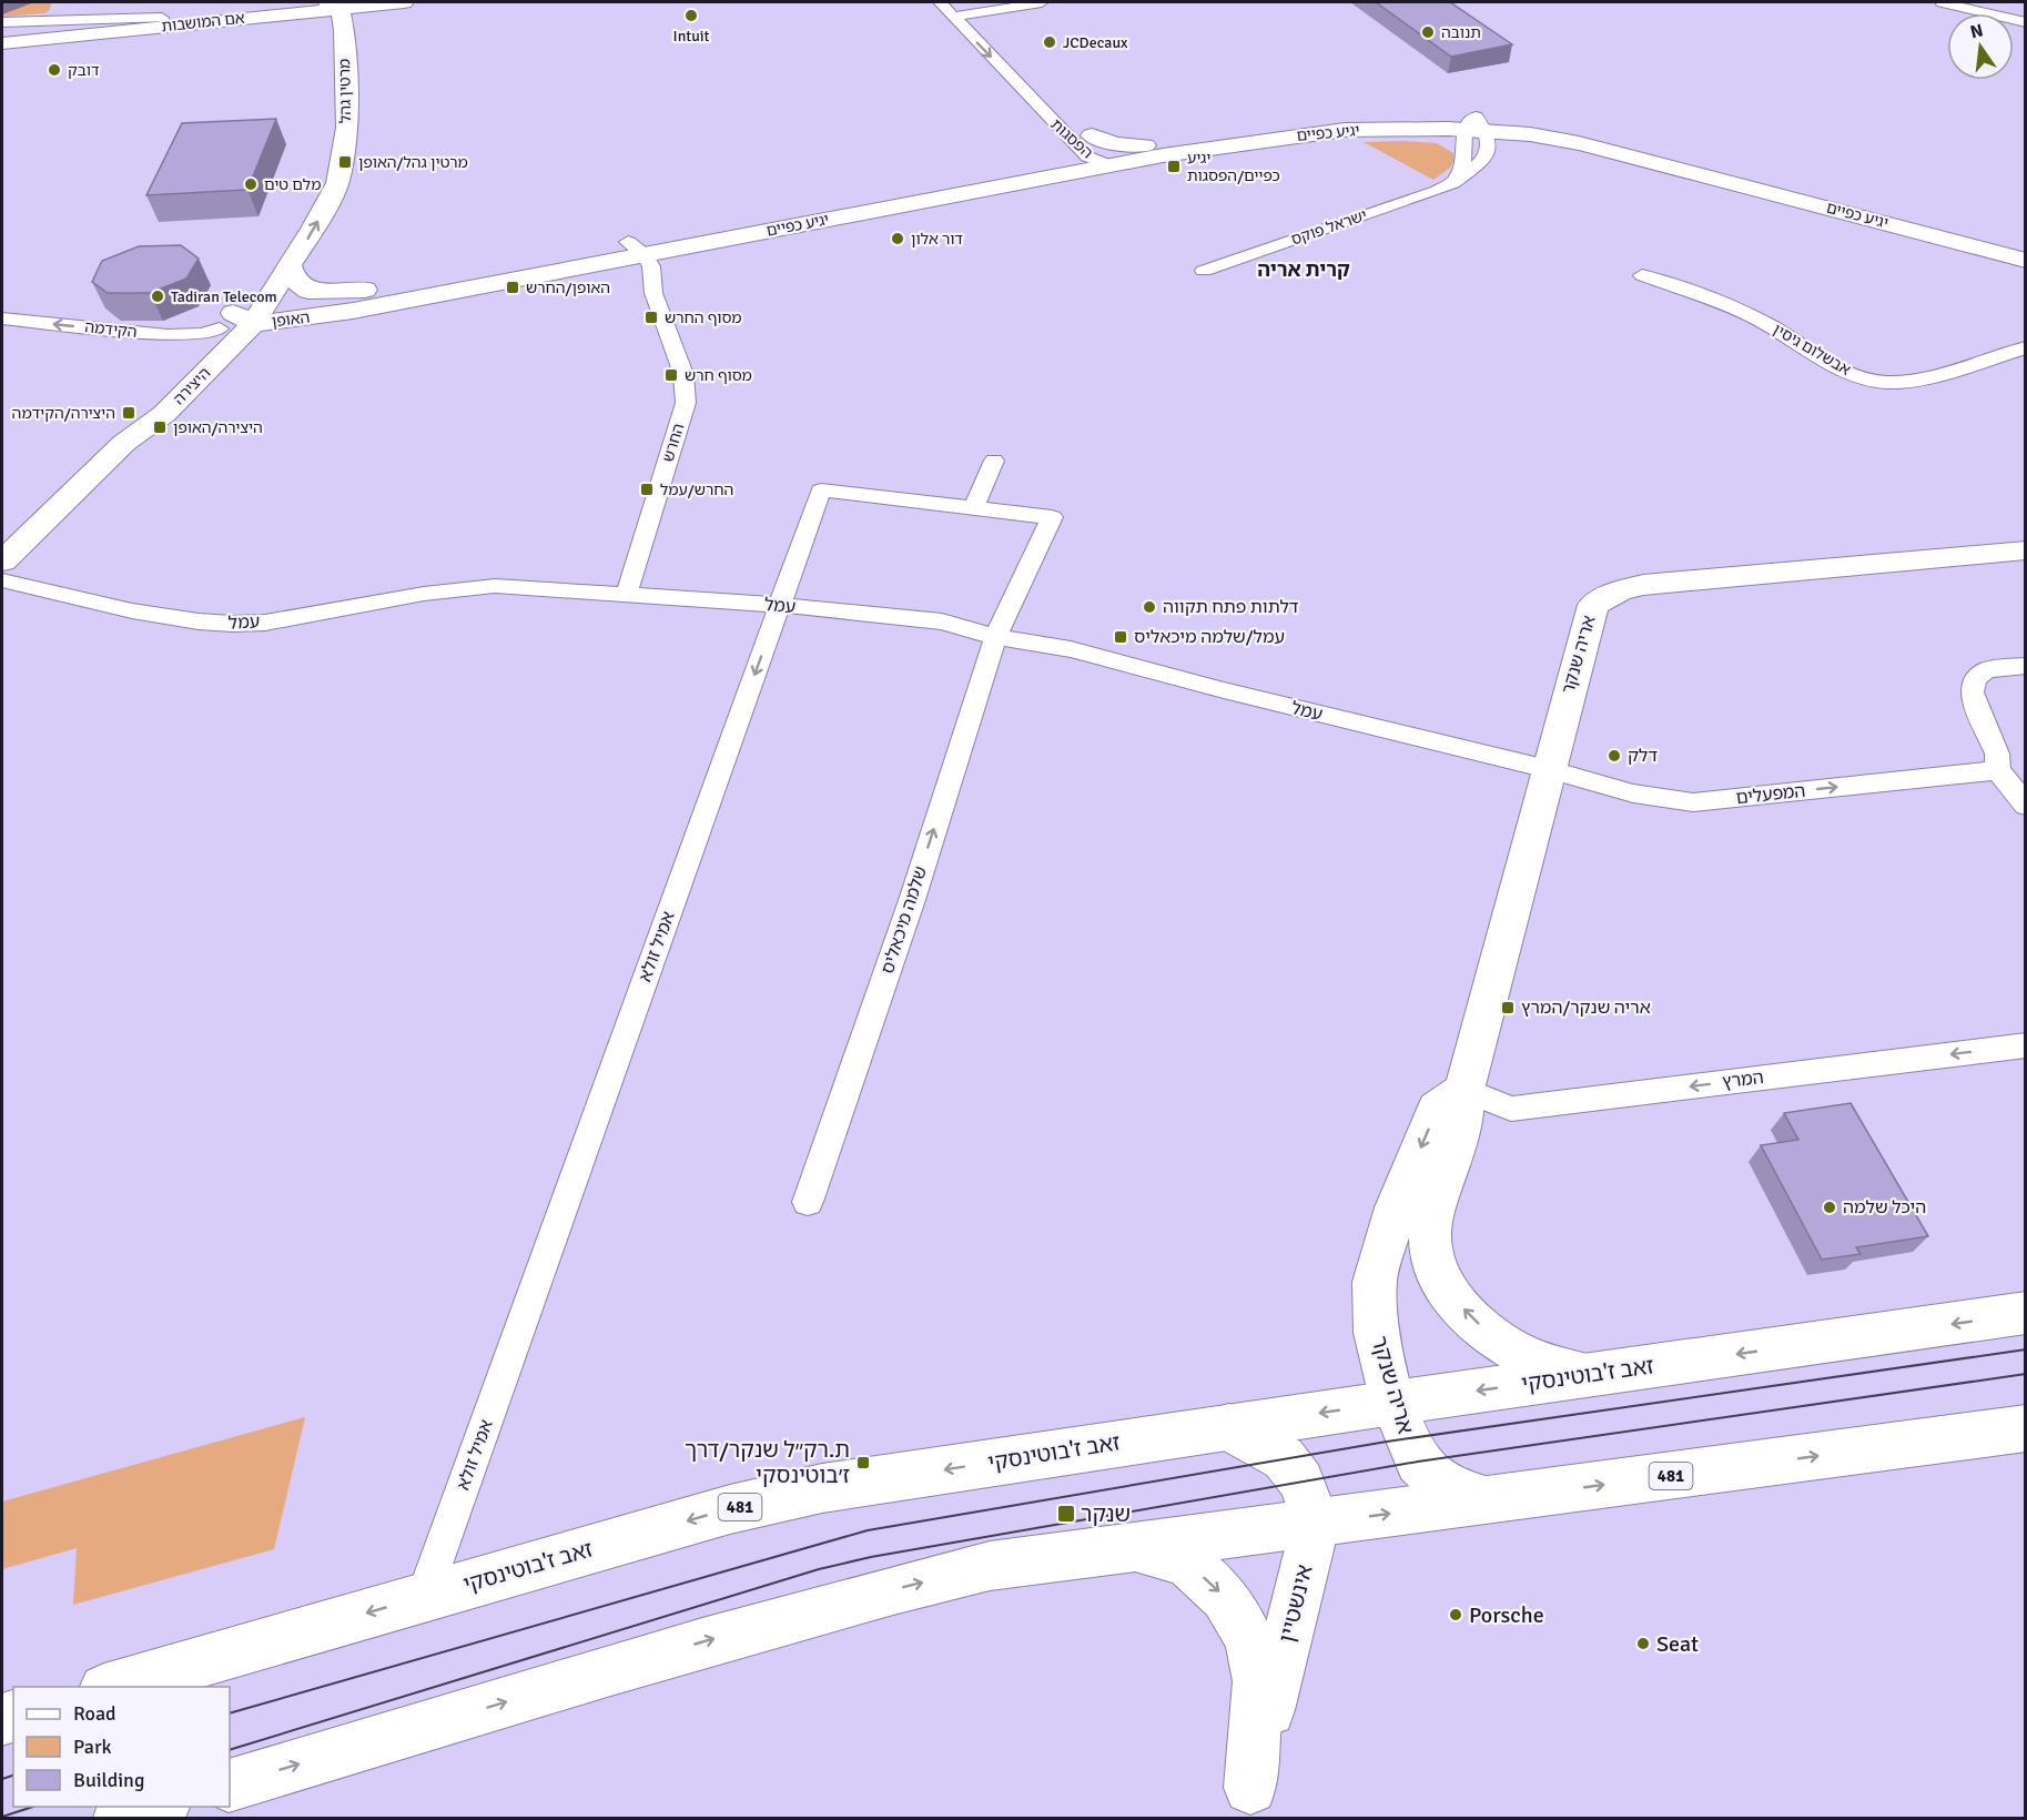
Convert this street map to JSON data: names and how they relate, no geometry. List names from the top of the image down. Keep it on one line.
{"streets":{"street":["אם המושבות","מרטין גהל","יגיע כפיים","הפסגות","ישראל פוקס","האופן","הקידמה","אבשלום גיסין","היצירה","החרש","עמל","אריה שנקר","המפעלים","שלמה מיכאליס","אמיל זולא","המרץ","זאב ז'בוטינסקי","481","אינשטיין"]},"crossings":[["אם המושבות","מרטין גהל"],["מרטין גהל","האופן"],["מרטין גהל","הקידמה"],["מרטין גהל","היצירה"],["יגיע כפיים","הפסגות"],["יגיע כפיים","ישראל פוקס"],["יגיע כפיים","האופן"],["יגיע כפיים","החרש"],["האופן","הקידמה"],["האופן","היצירה"],["האופן","החרש"],["הקידמה","היצירה"],["החרש","עמל"],["עמל","אריה שנקר"],["עמל","המפעלים"],["עמל","שלמה מיכאליס"],["עמל","אמיל זולא"],["אריה שנקר","המפעלים"],["אריה שנקר","המרץ"],["אריה שנקר","זאב ז'בוטינסקי"],["אריה שנקר","481"],["שלמה מיכאליס","אמיל זולא"],["אמיל זולא","זאב ז'בוטינסקי"],["481","אינשטיין"]],"one_way":["הפסגות","הקידמה","המפעלים","שלמה מיכאליס","אמיל זולא","המרץ"],"districts":["קרית אריה"],"places":{"other":["Intuit","תנובה","JCDecaux","דובק","מלם טים","דור אלון","Tadiran Telecom","דלתות פתח תקווה","דלק","היכל שלמה","Porsche","Seat"],"transit":["מרטין גהל/האופן","יגיע כפיים/הפסגות","האופן/החרש","מסוף החרש","מסוף חרש","היצירה/הקידמה","היצירה/האופן","החרש/עמל","עמל/שלמה מיכאליס","אריה שנקר/המרץ","ת.רק״ל שנקר/דרך ז׳בוטינסקי","שנקר"]},"legend":["Road","Park","Building"],"north":"top"}
